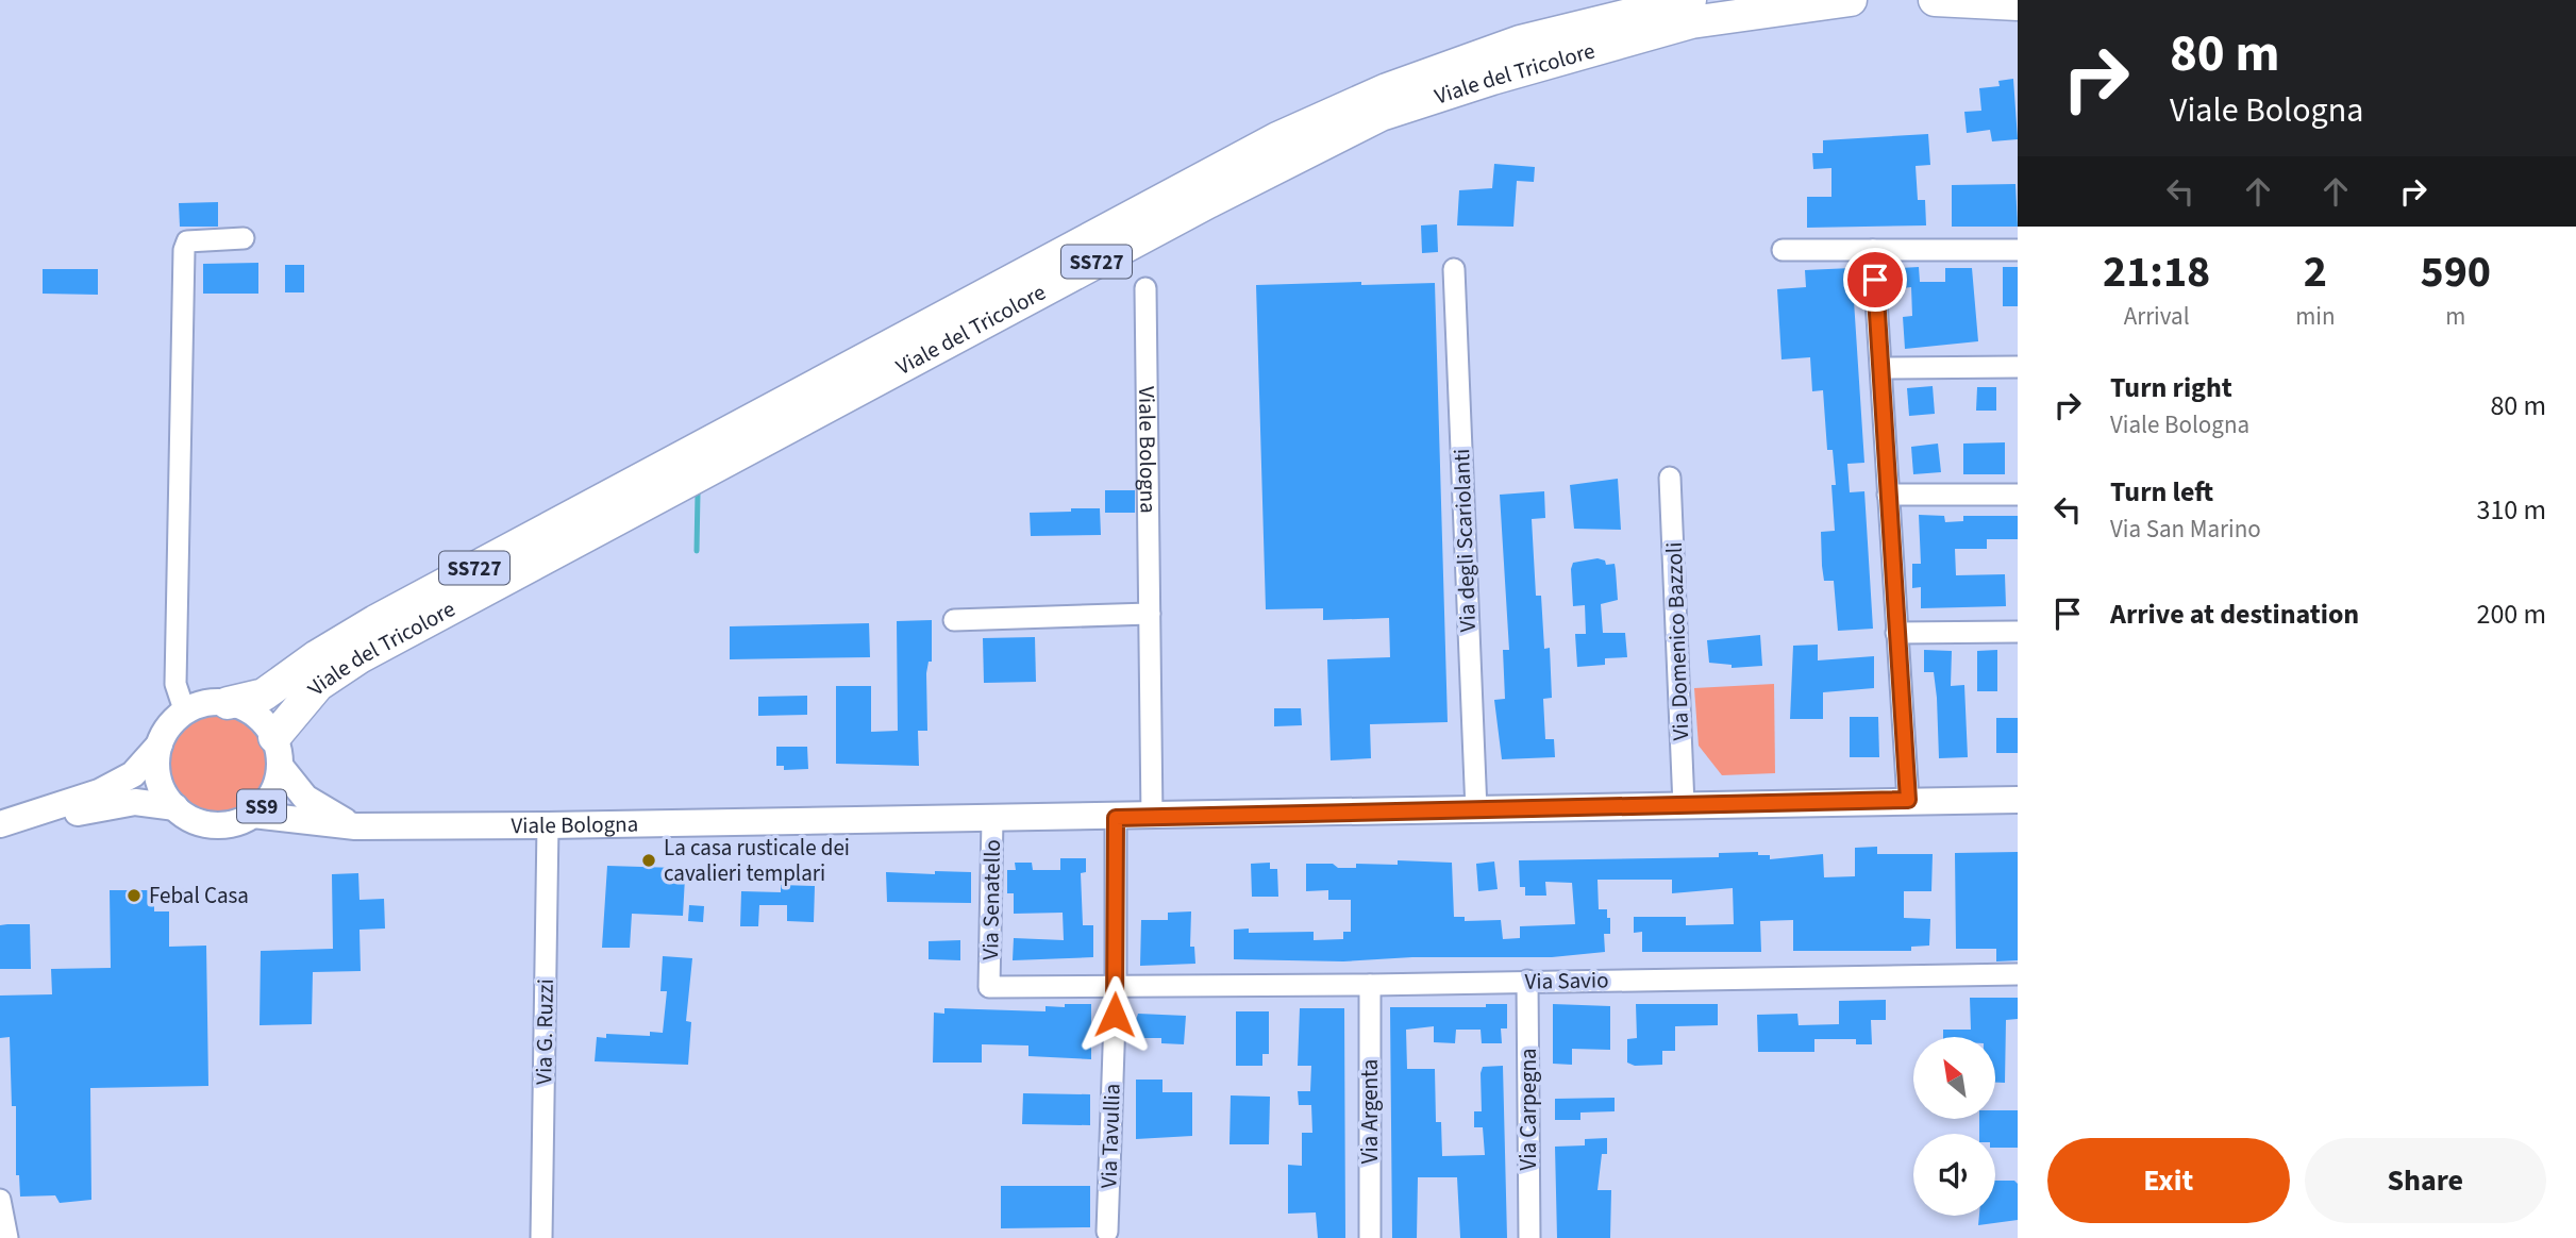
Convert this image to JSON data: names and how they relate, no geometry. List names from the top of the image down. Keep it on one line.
{"streets":{"highway":["Viale del Tricolore","SS727"],"main road":["Viale Bologna","SS9"],"street":["Via degli Scariolanti","Via Domenico Bazzoli","Via Senatello","Via Savio","Via G. Ruzzi","Via Carpegna","Via Argenta","Via Tavullia"]},"crossings":[["Viale del Tricolore","Viale Bologna"],["Viale del Tricolore","SS9"],["Viale Bologna","Via degli Scariolanti"],["Viale Bologna","Via Domenico Bazzoli"],["Viale Bologna","SS9"],["Viale Bologna","Via Senatello"],["Viale Bologna","Via G. Ruzzi"],["Viale Bologna","Via Tavullia"],["Via Senatello","Via Savio"],["Via Senatello","Via Tavullia"],["Via Savio","Via Carpegna"],["Via Savio","Via Argenta"],["Via Savio","Via Tavullia"]],"places":["La casa rusticale dei cavalieri templari","Febal Casa"],"north":"top left","page":{"turn":["80 m","Viale Bologna"],"eta":["21:18","Arrival","2","min","590","m"],"list":[{"name":"Turn right","note":"Viale Bologna","value":"80 m"},{"name":"Turn left","note":"Via San Marino","value":"310 m"},{"name":"Arrive at destination","value":"200 m"}],"buttons":["Exit","Share"]}}
